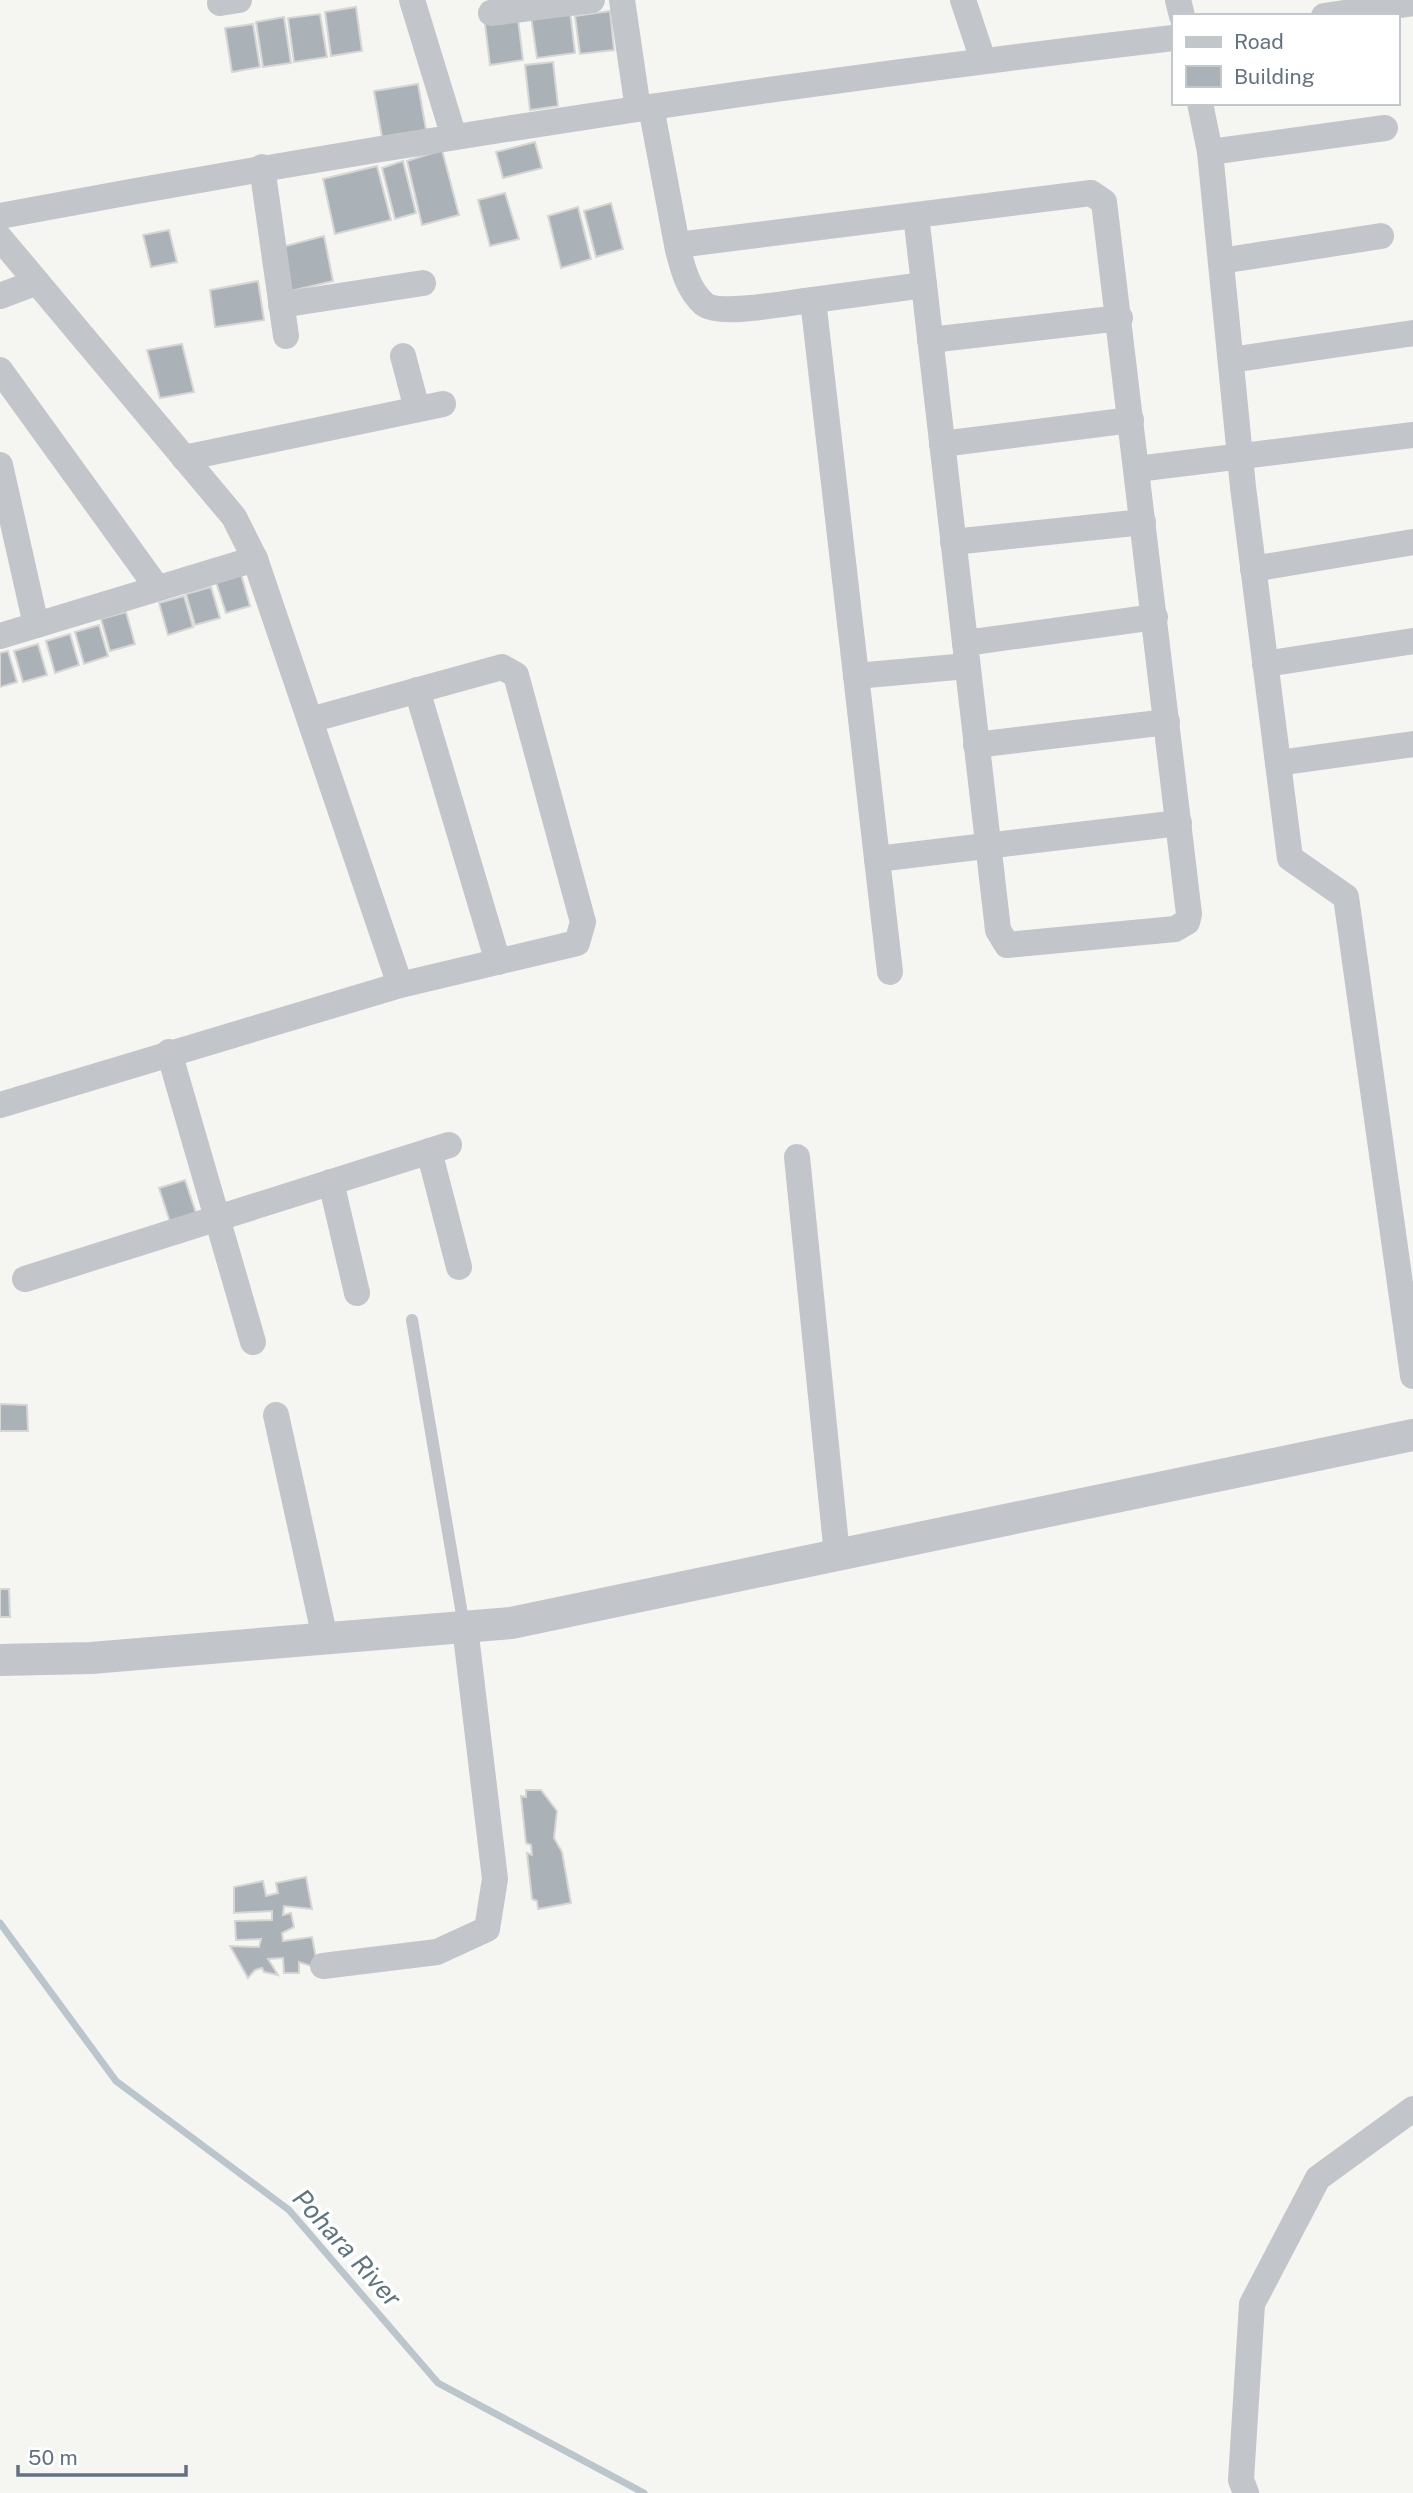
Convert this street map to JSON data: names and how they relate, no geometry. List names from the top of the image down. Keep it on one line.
{"water":["Pohara River"],"legend":["Road","Building"],"scale_bar":"50 m"}
